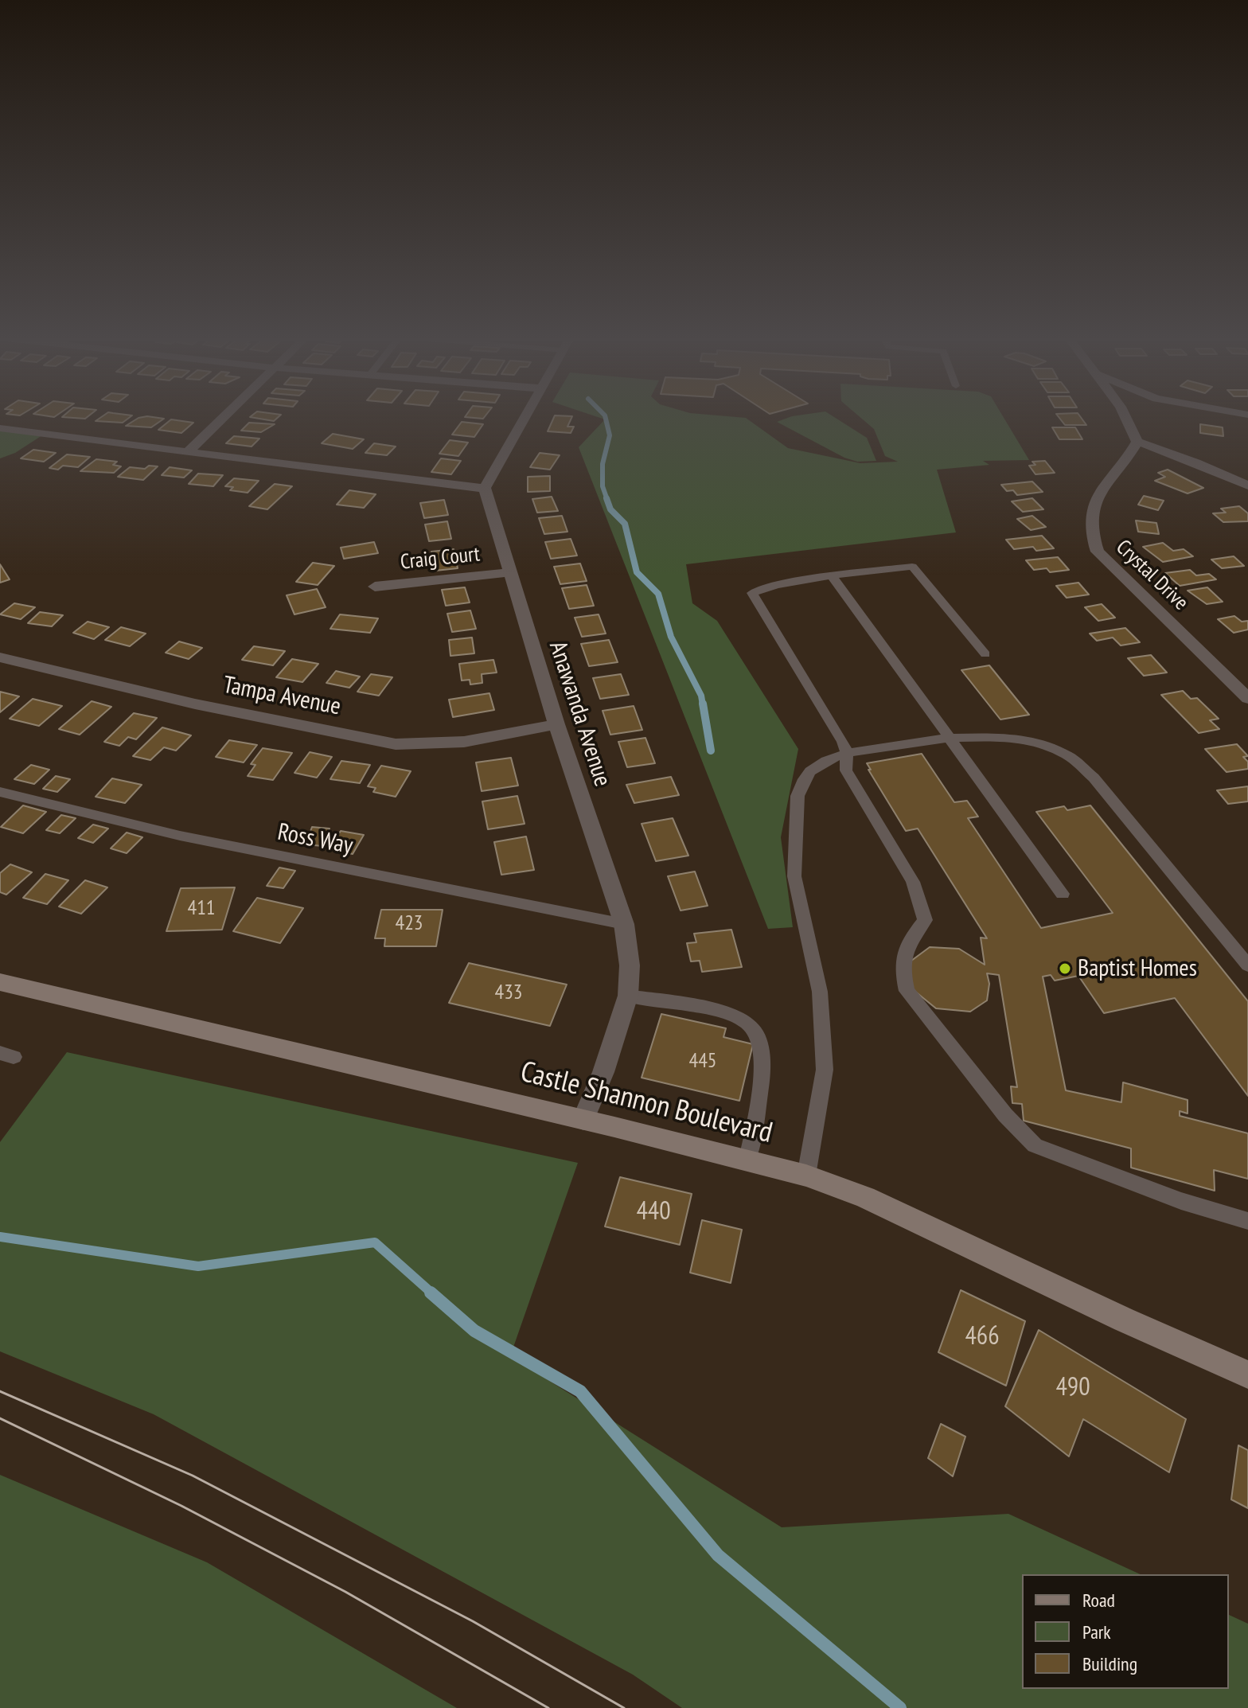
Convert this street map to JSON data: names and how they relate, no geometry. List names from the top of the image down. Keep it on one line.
{"streets":{"street":["Craig Court","Crystal Drive","Tampa Avenue","Anawanda Avenue","Castle Shannon Boulevard"],"lane":["Ross Way"]},"crossings":[["Craig Court","Anawanda Avenue"],["Tampa Avenue","Anawanda Avenue"],["Anawanda Avenue","Ross Way"],["Anawanda Avenue","Castle Shannon Boulevard"]],"places":["Baptist Homes"],"house_numbers":["411","423","433","445","440","466","490"],"legend":["Road","Park","Building"]}
